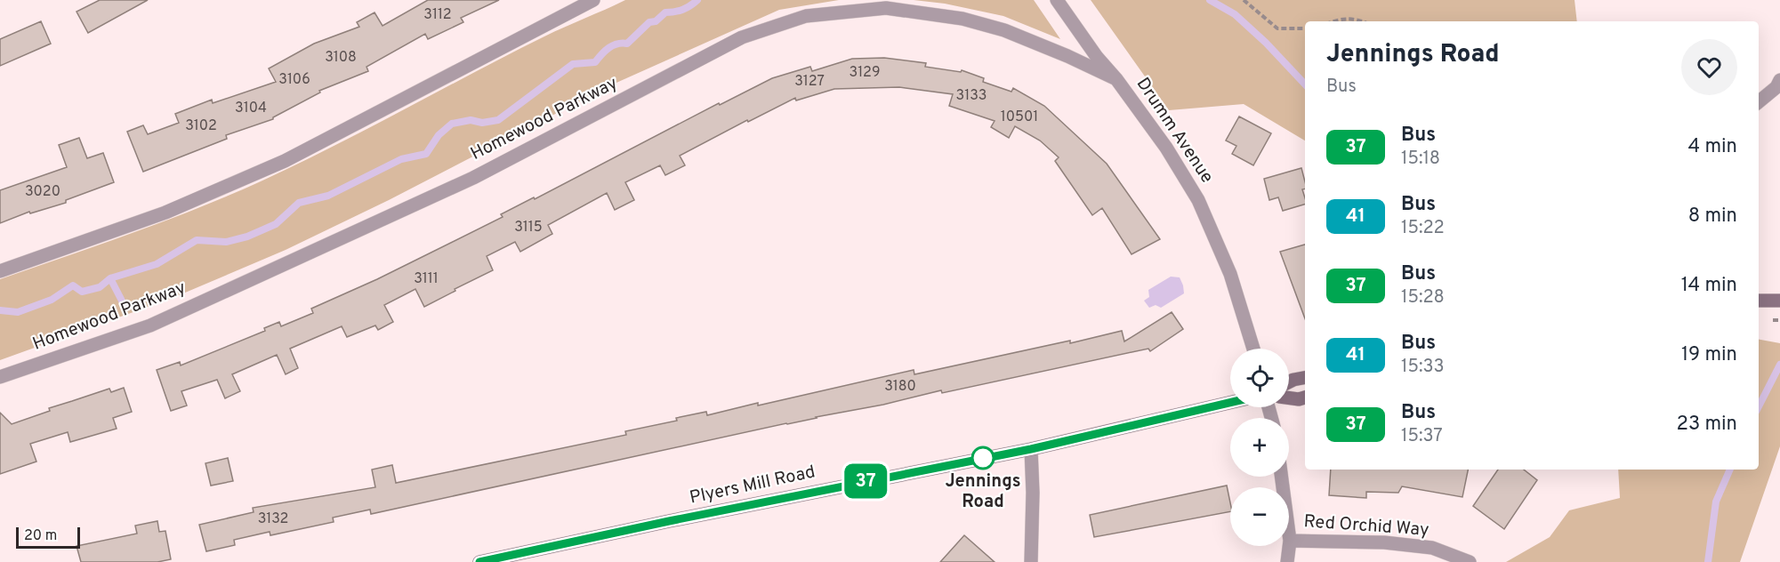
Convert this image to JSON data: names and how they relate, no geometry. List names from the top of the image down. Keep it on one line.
{"streets":{"street":["Homewood Parkway","Drumm Avenue","Plyers Mill Road","Red Orchid Way"]},"crossings":[["Homewood Parkway","Drumm Avenue"]],"places":["Jennings Road"],"lines":["bus line 37"],"house_numbers":["3112","3108","3129","3106","3127","3133","3104","10501","3102","3020","3115","3111","3180","3132"],"scale_bar":"20 m","page":{"on_map":"37","heading":["Jennings Road","Bus"],"list":[{"mark":"37","name":"Bus","note":"15:18","value":"4 min"},{"mark":"41","name":"Bus","note":"15:22","value":"8 min"},{"mark":"37","name":"Bus","note":"15:28","value":"14 min"},{"mark":"41","name":"Bus","note":"15:33","value":"19 min"},{"mark":"37","name":"Bus","note":"15:37","value":"23 min"}],"map_buttons":["+","−"],"scale":"20 m"}}
